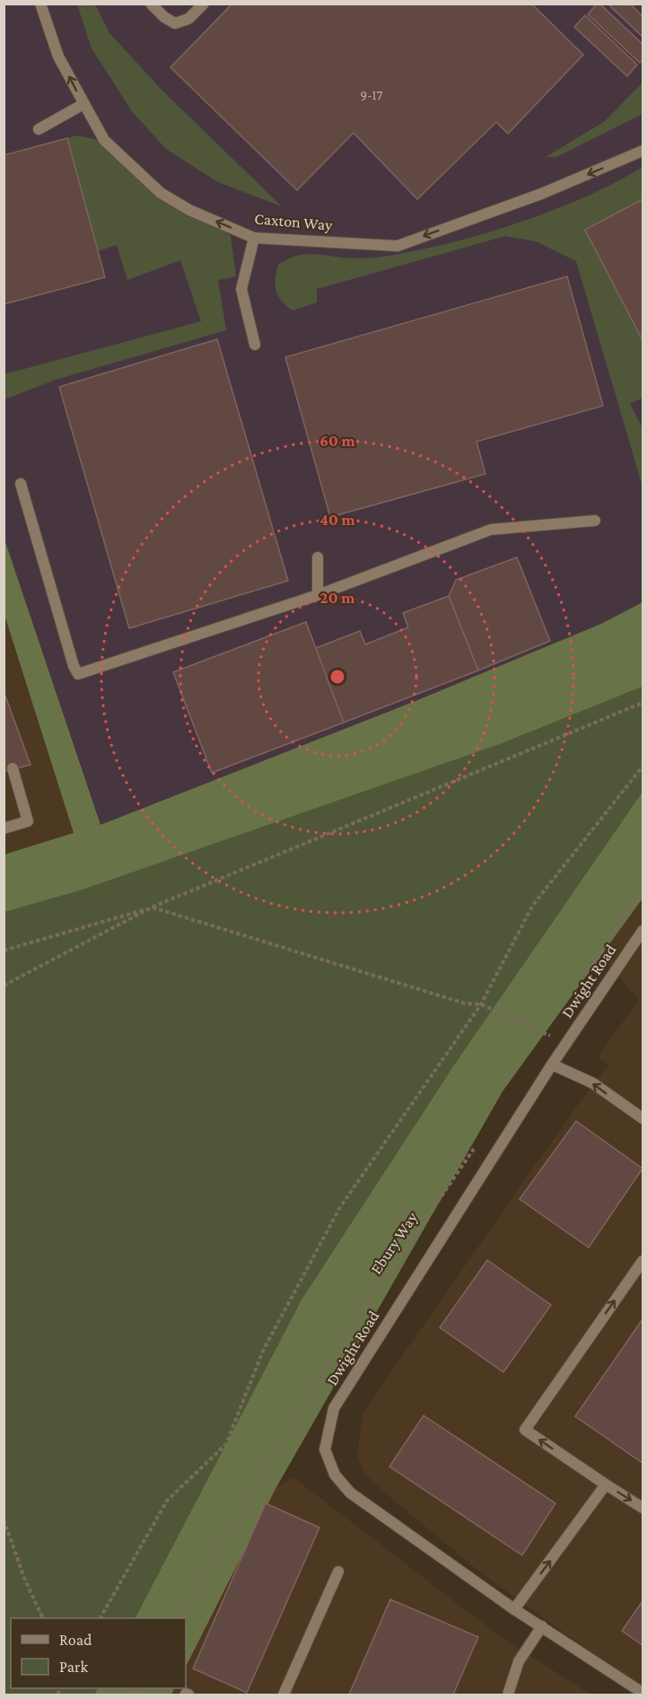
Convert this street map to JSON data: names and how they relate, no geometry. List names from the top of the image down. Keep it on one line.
{"streets":{"street":["Caxton Way","Dwight Road"],"path":["Ebury Way"]},"one_way":["Caxton Way"],"house_numbers":["9-17"],"legend":["Road","Park"],"rings":["60 m","40 m","20 m"]}
